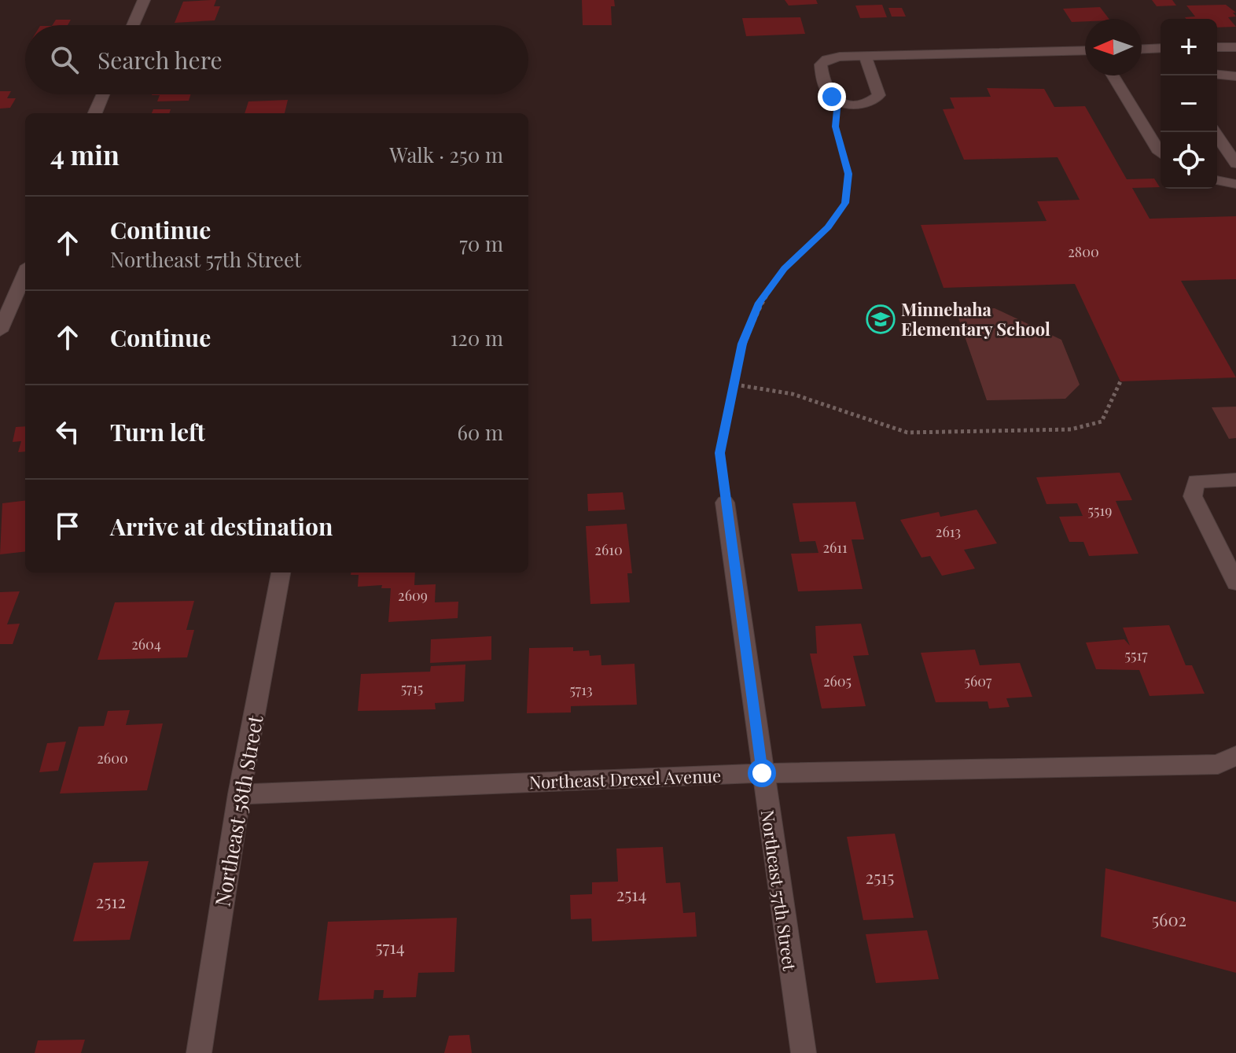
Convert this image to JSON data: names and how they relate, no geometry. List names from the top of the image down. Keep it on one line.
{"streets":{"street":["Northeast Drexel Avenue","Northeast 58th Street","Northeast 57th Street"]},"crossings":[["Northeast Drexel Avenue","Northeast 58th Street"],["Northeast Drexel Avenue","Northeast 57th Street"]],"places":{"school or university":["Minnehaha Elementary School"]},"house_numbers":["2800","5519","2613","2611","2610","2609","2604","5517","2605","5607","5715","5713","2600","2515","2514","2512","5602","5714"],"north":"left","page":{"map_buttons":["+","−"],"search":"Search here","heading":["4 min","Walk · 250 m"],"list":[["Continue","Northeast 57th Street","70 m"],["Continue","120 m"],["Turn left","60 m"],"Arrive at destination"]}}
